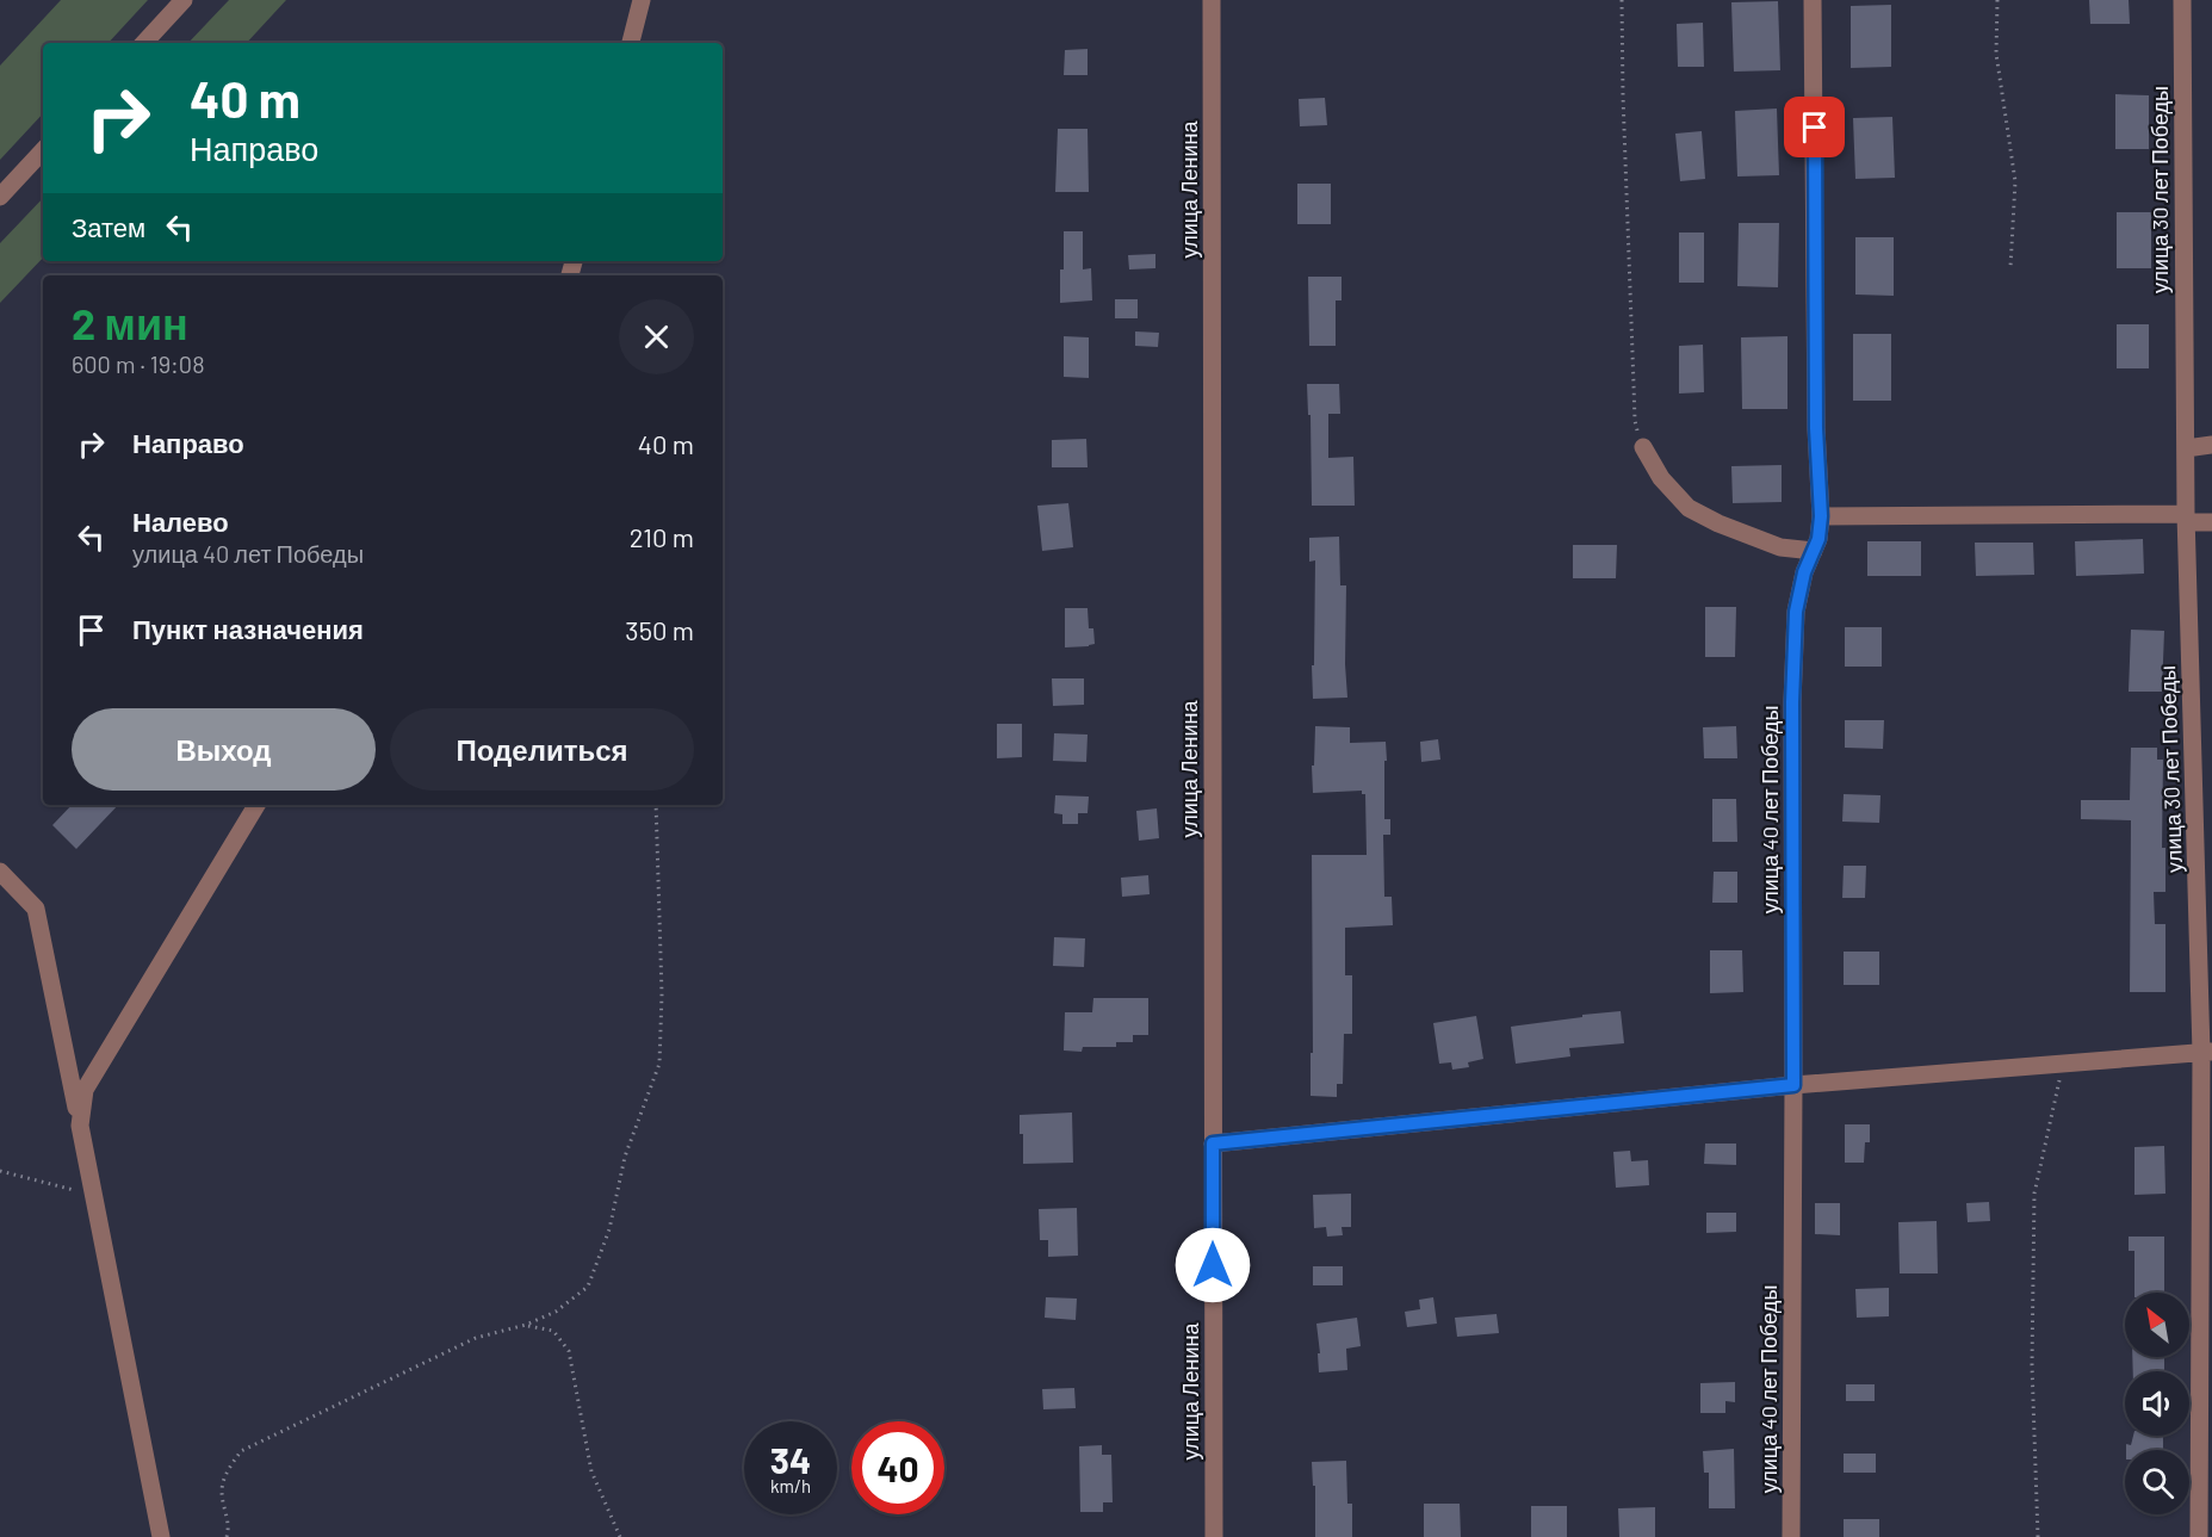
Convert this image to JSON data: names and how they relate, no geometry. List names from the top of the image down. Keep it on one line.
{"streets":{"street":["улица Ленина","улица 30 лет Победы","улица 40 лет Победы"]},"north":"top left","page":{"turn":["40 m","Направо"],"then":"Затем","heading":["2 мин","600 m · 19:08"],"list":[{"name":"Направо","value":"40 m"},{"name":"Налево","note":"улица 40 лет Победы","value":"210 m"},{"name":"Пункт назначения","value":"350 m"}],"buttons":["Выход","Поделиться"],"speed":"34 km/h","limit":"40"}}
